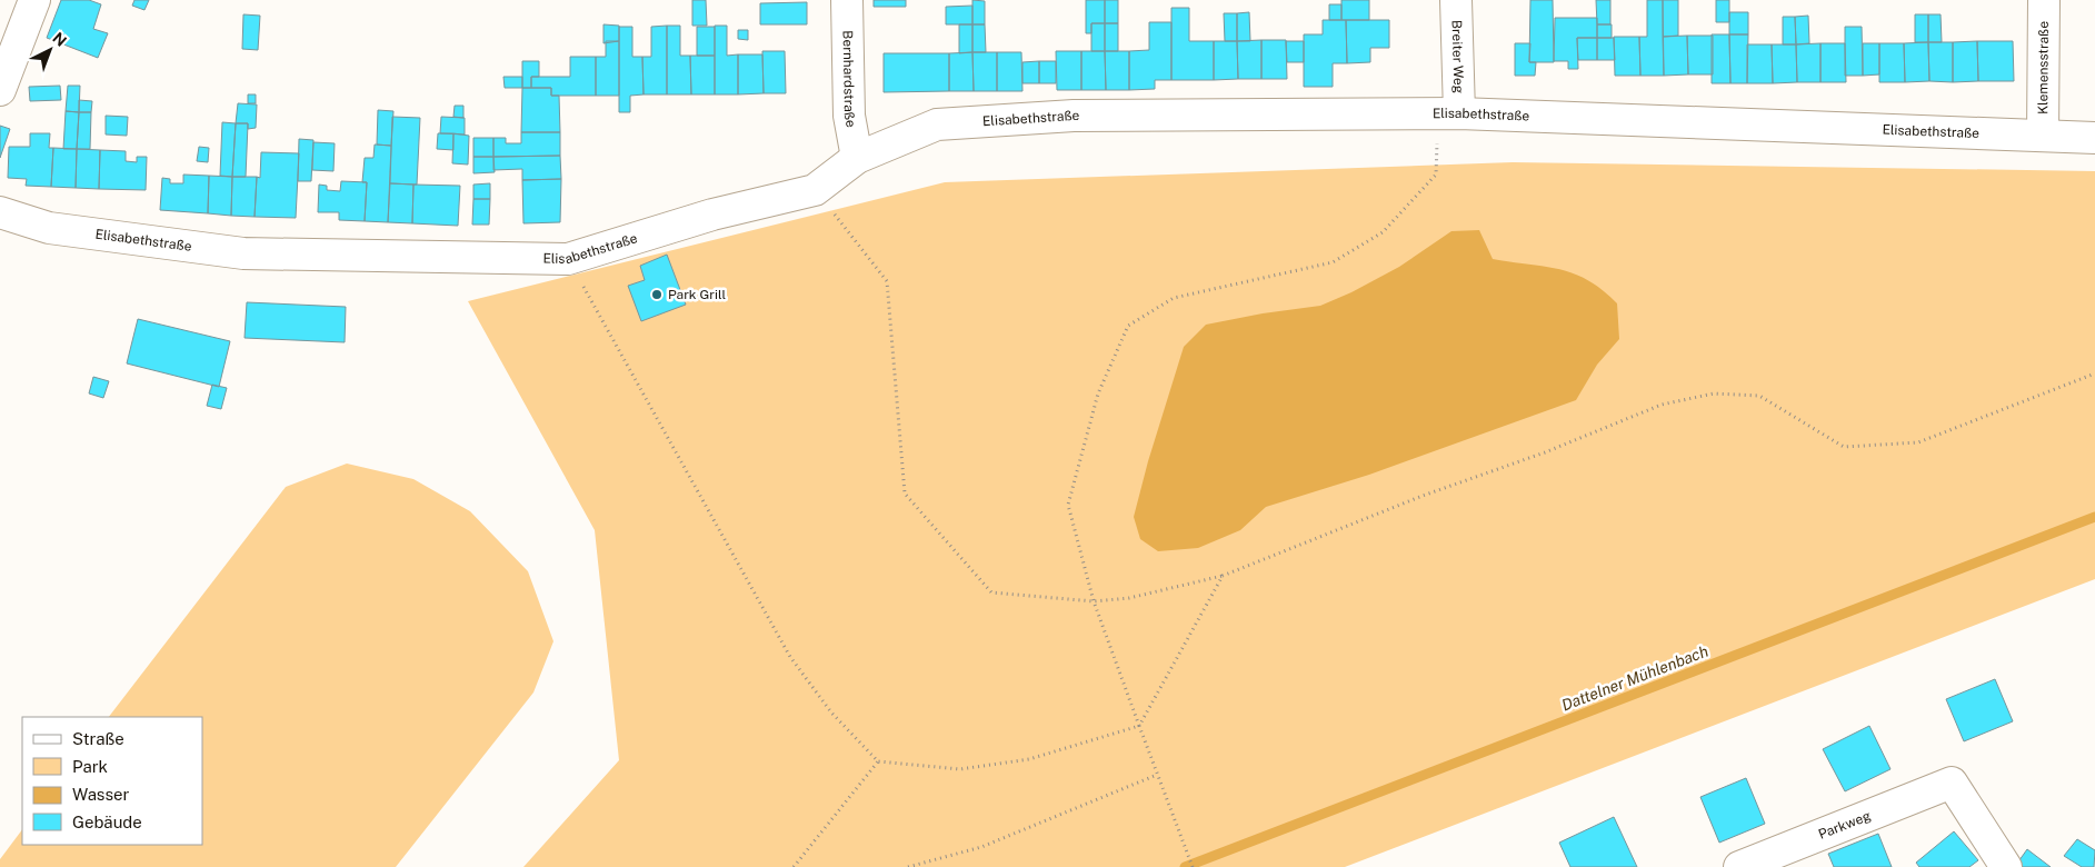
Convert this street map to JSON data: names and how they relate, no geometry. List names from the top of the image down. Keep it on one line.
{"streets":{"street":["Breiter Weg","Klemensstraße","Bernhardstraße","Elisabethstraße","Parkweg"]},"crossings":[["Breiter Weg","Elisabethstraße"],["Klemensstraße","Elisabethstraße"],["Bernhardstraße","Elisabethstraße"]],"water":["Dattelner Mühlenbach"],"places":["Park Grill"],"legend":["Straße","Park","Wasser","Gebäude"],"north":"top right"}
